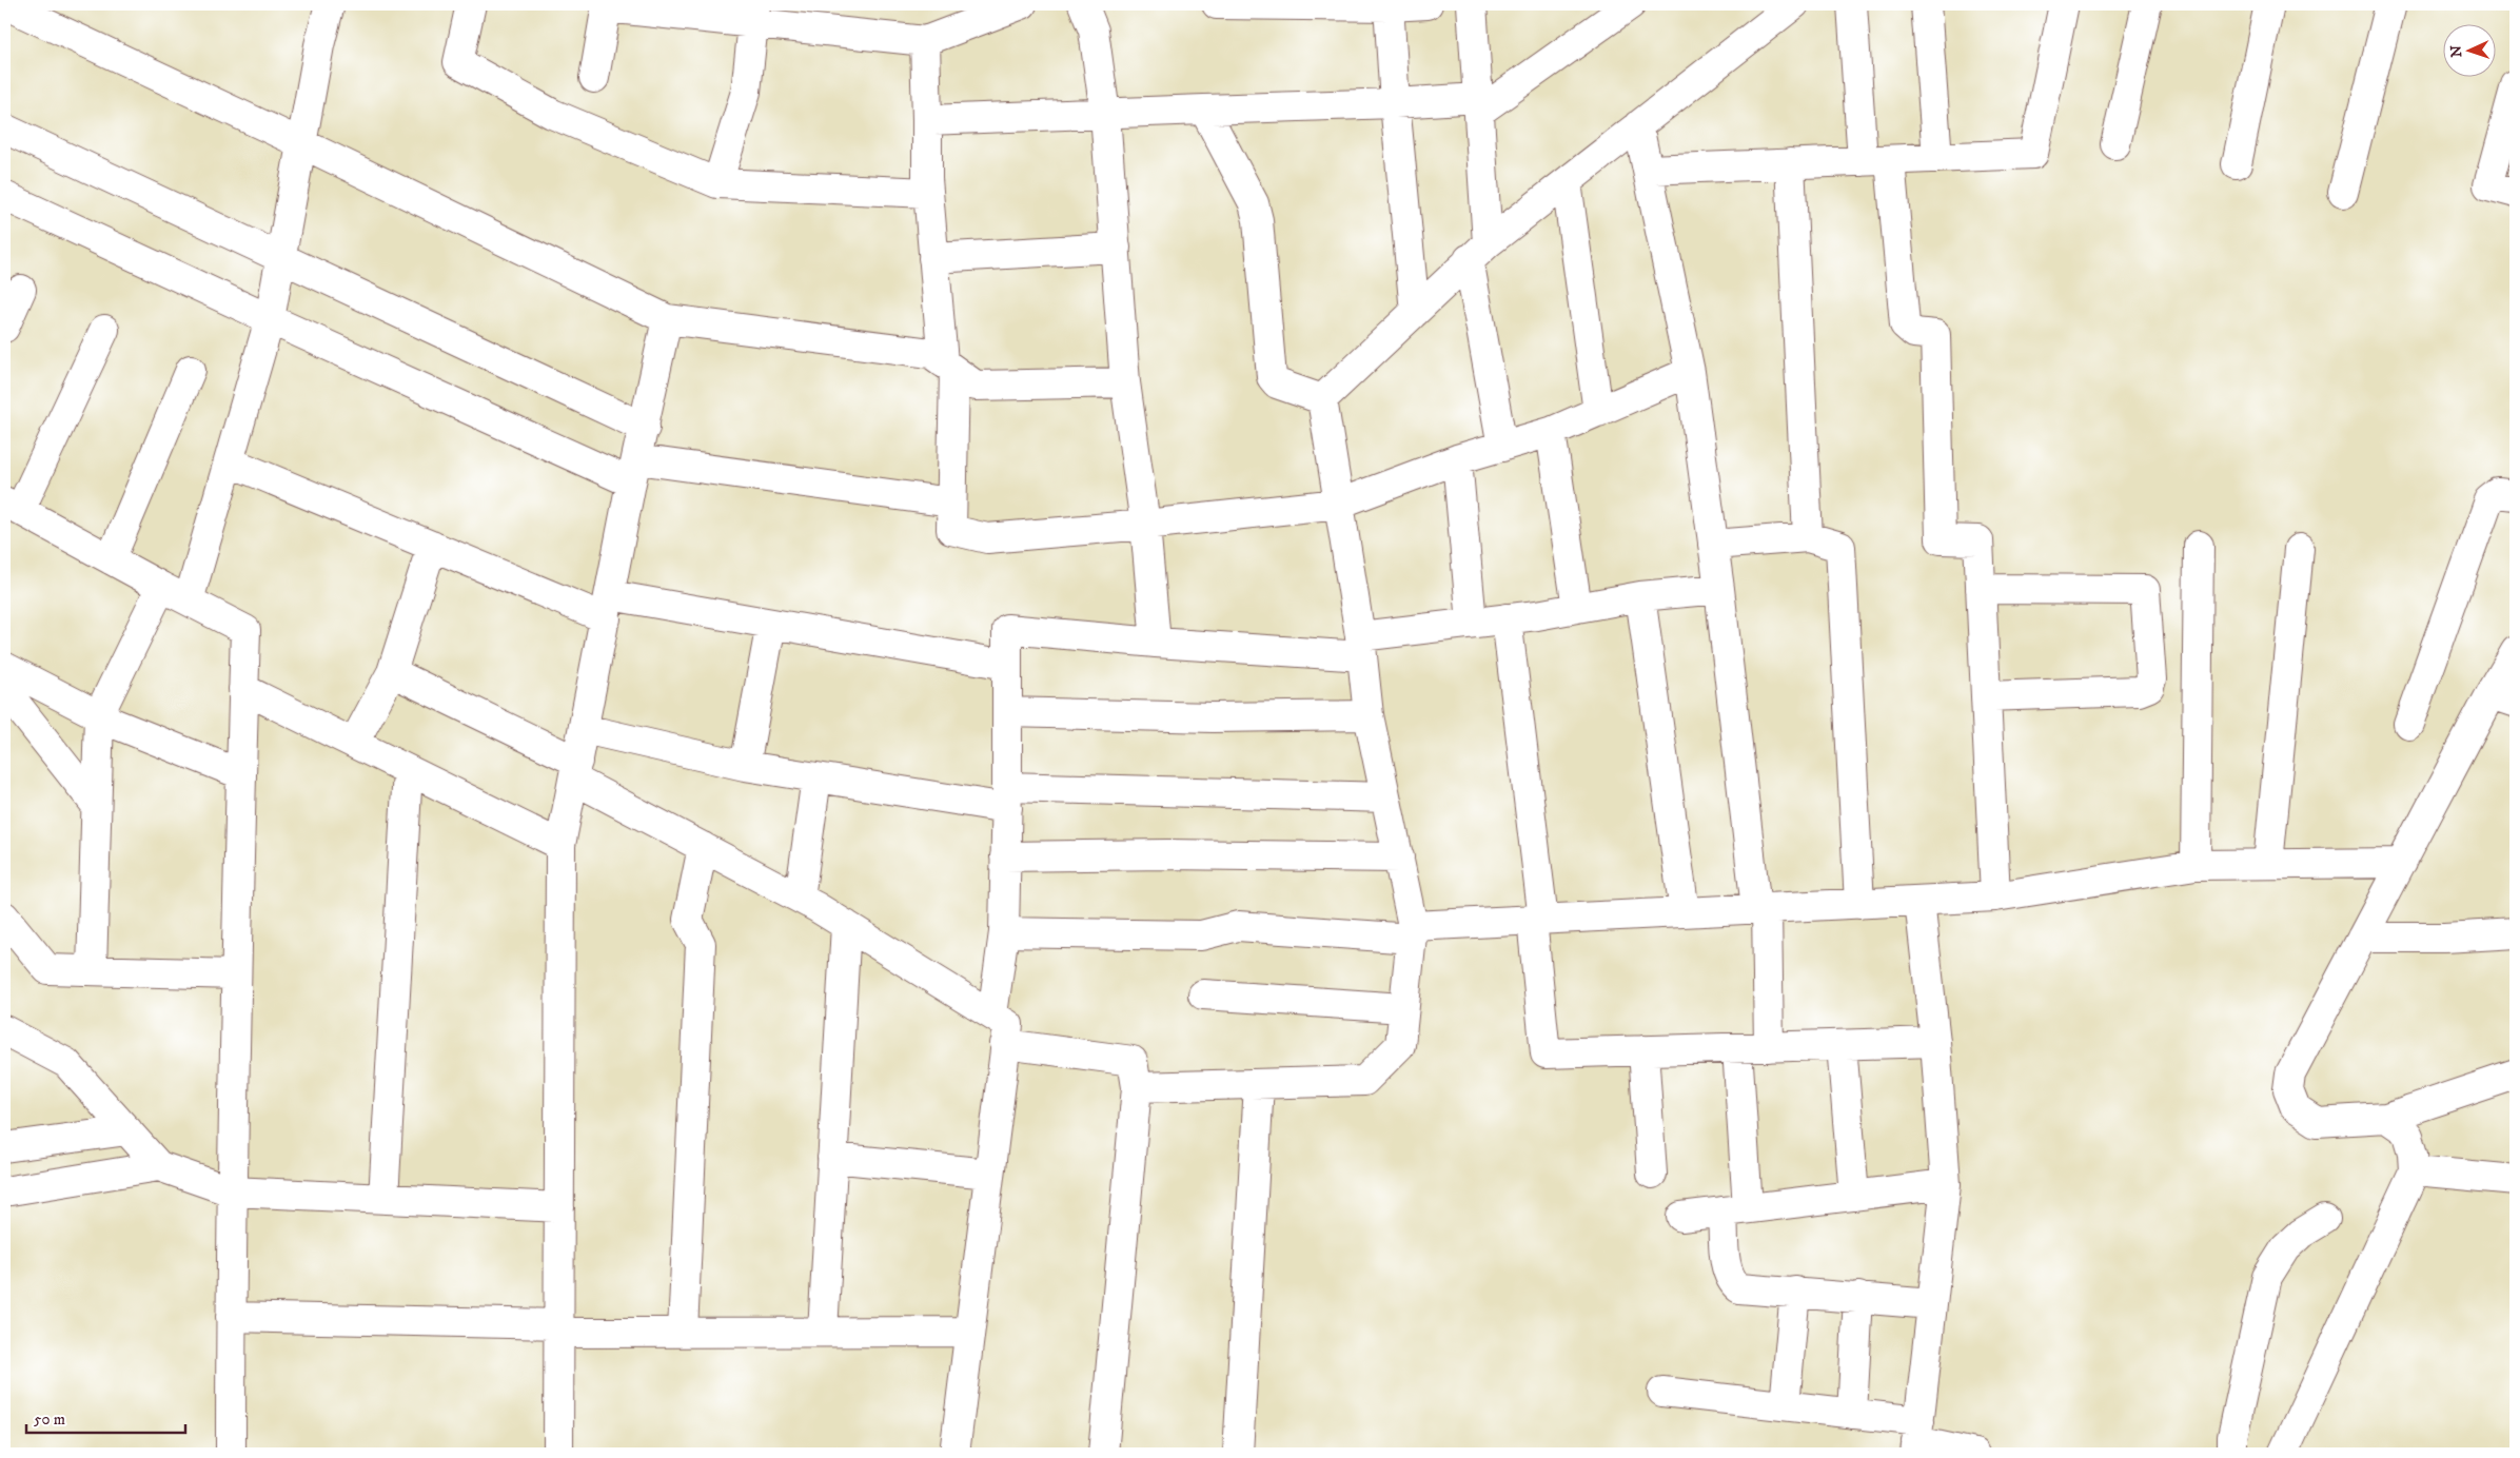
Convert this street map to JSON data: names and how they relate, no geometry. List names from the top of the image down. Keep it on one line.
{"scale_bar":"50 m","north":"left"}
